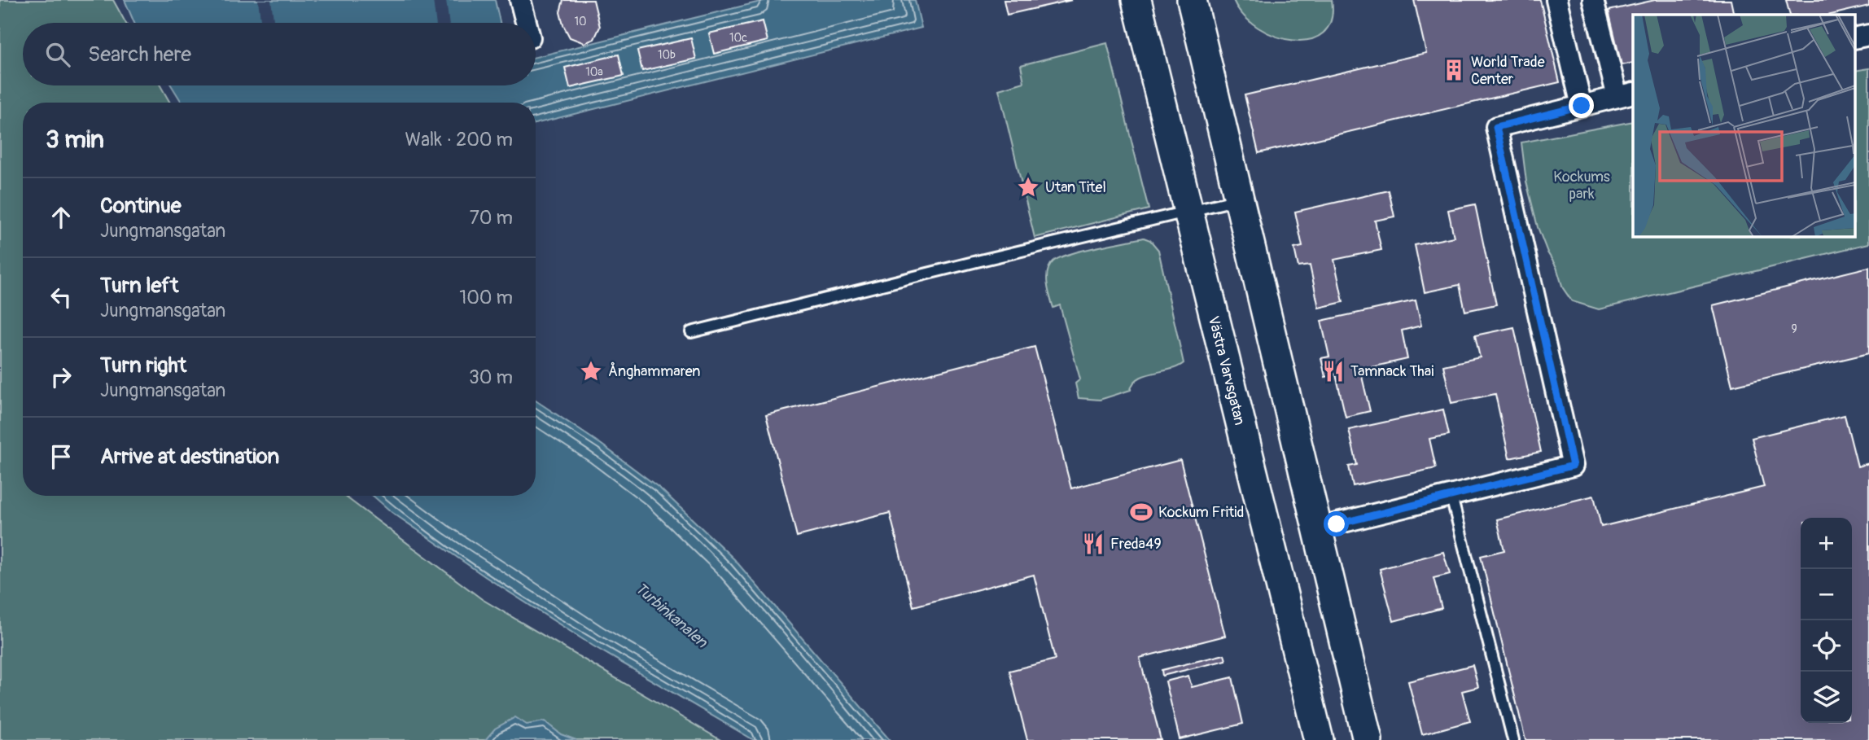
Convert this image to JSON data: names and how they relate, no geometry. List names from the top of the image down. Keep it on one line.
{"streets":{"street":["Västra Varvsgatan"]},"water":["Turbinkanalen"],"parks":["Kockums park"],"places":{"building":["World Trade Center"],"place":["Utan Titel","Ånghammaren"],"restaurant":["Tamnack Thai","Freda49"],"sports":["Kockum Fritid"]},"house_numbers":["10","10c","10b","10a","9"],"page":{"search":"Search here","heading":["3 min","Walk · 200 m"],"list":[["Continue","Jungmansgatan","70 m"],["Turn left","Jungmansgatan","100 m"],["Turn right","Jungmansgatan","30 m"],"Arrive at destination"],"map_buttons":["+","−"]}}
